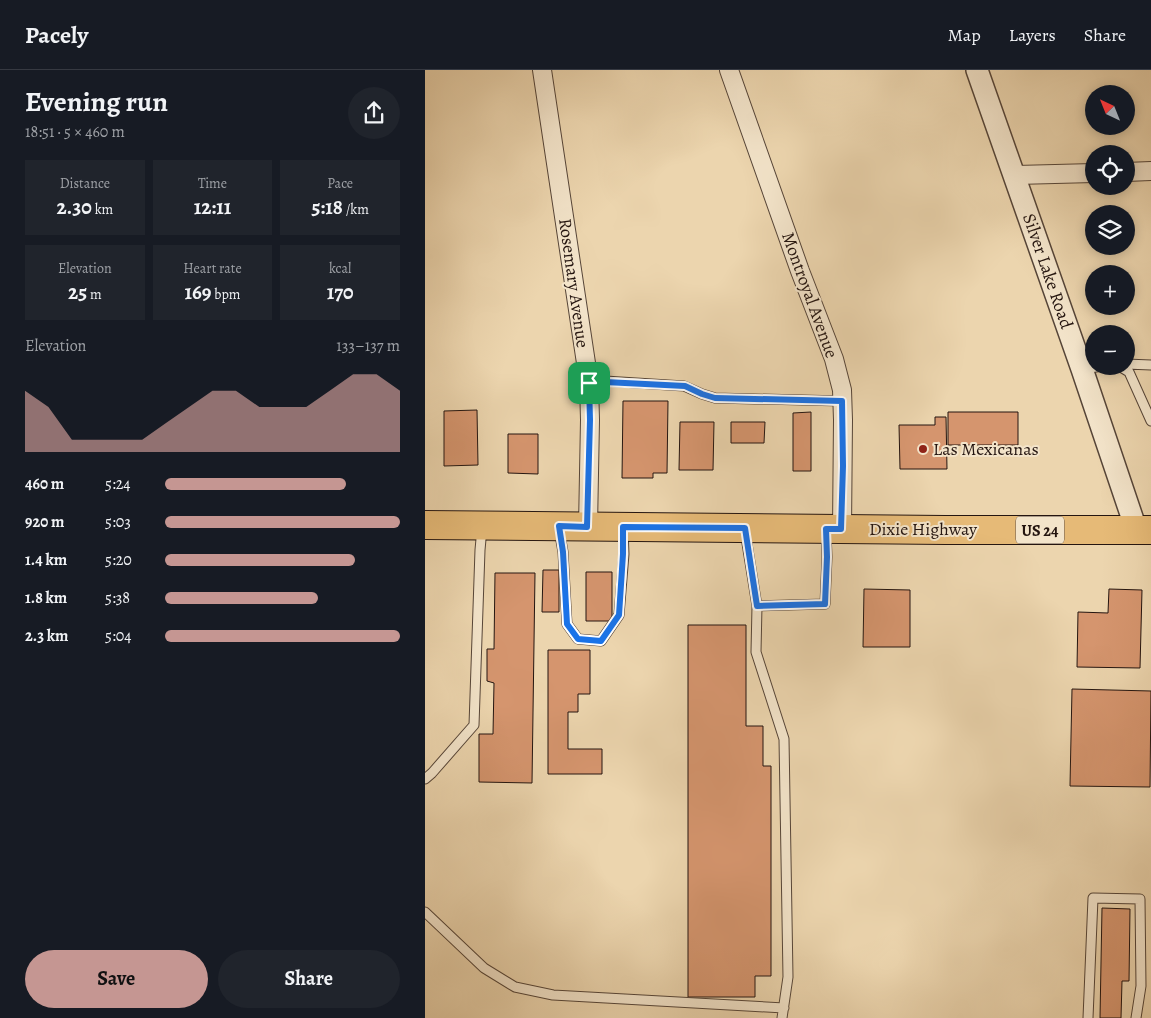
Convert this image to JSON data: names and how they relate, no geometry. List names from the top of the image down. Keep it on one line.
{"streets":{"main road":["Dixie Highway","US 24"],"street":["Silver Lake Road","Rosemary Avenue","Montroyal Avenue"]},"crossings":[["Silver Lake Road","Dixie Highway"],["Rosemary Avenue","Dixie Highway"],["Montroyal Avenue","Dixie Highway"]],"places":["Las Mexicanas"],"north":"top left","page":{"header":"Pacely","nav":["Map","Layers","Share"],"heading":["Evening run","18:51 · 5 × 460 m"],"map_buttons":["+","−"],"stats":[["Distance","2.30 km"],["Time","12:11"],["Pace","5:18 /km"],["Elevation","25 m"],["Heart rate","169 bpm"],["kcal","170"]],"chart":["Elevation","133–137 m"],"list":[{"name":"460 m","note":"5:24"},{"name":"920 m","note":"5:03"},{"name":"1.4 km","note":"5:20"},{"name":"1.8 km","note":"5:38"},{"name":"2.3 km","note":"5:04"}],"buttons":["Save","Share"]}}
